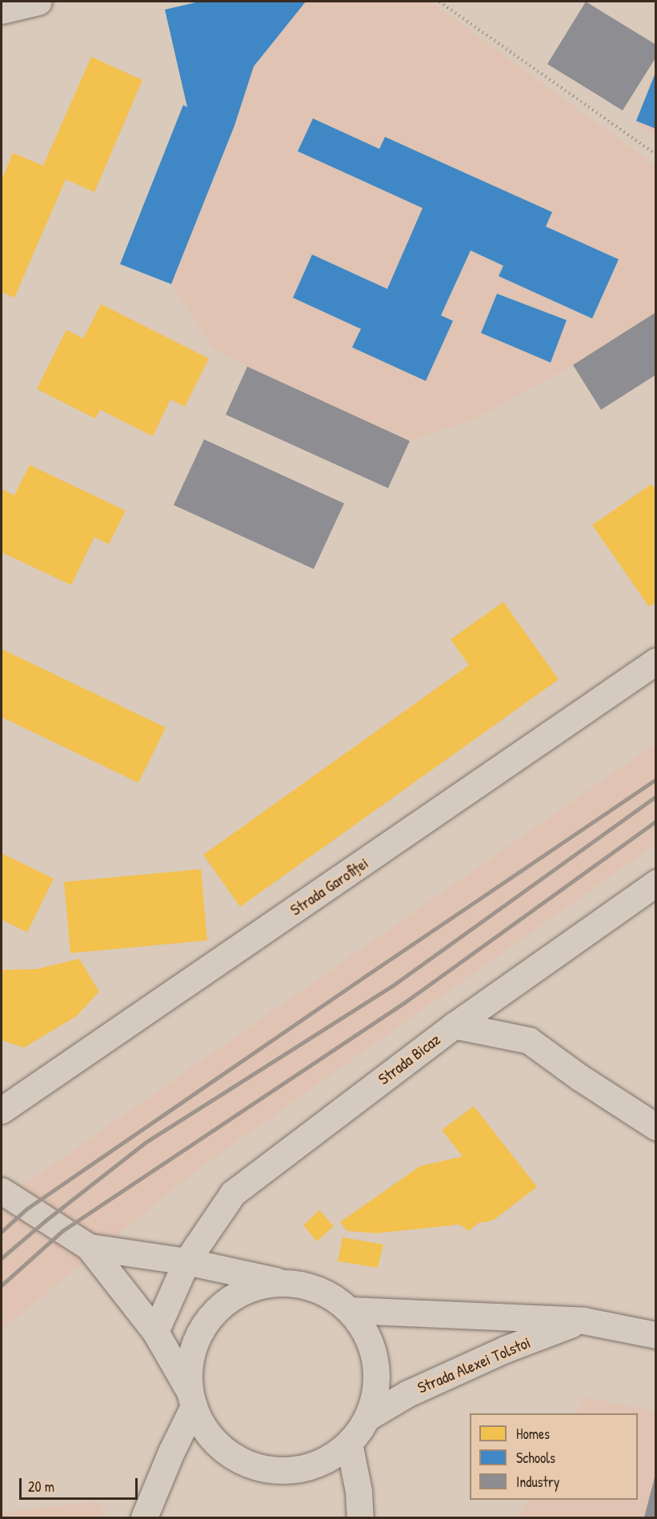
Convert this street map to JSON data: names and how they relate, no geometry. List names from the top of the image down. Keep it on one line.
{"streets":{"street":["Strada Garofiței","Strada Bicaz","Strada Alexei Tolstoi"]},"crossings":[["Strada Bicaz","Strada Alexei Tolstoi"]],"legend":["Homes","Schools","Industry"],"scale_bar":"20 m"}
